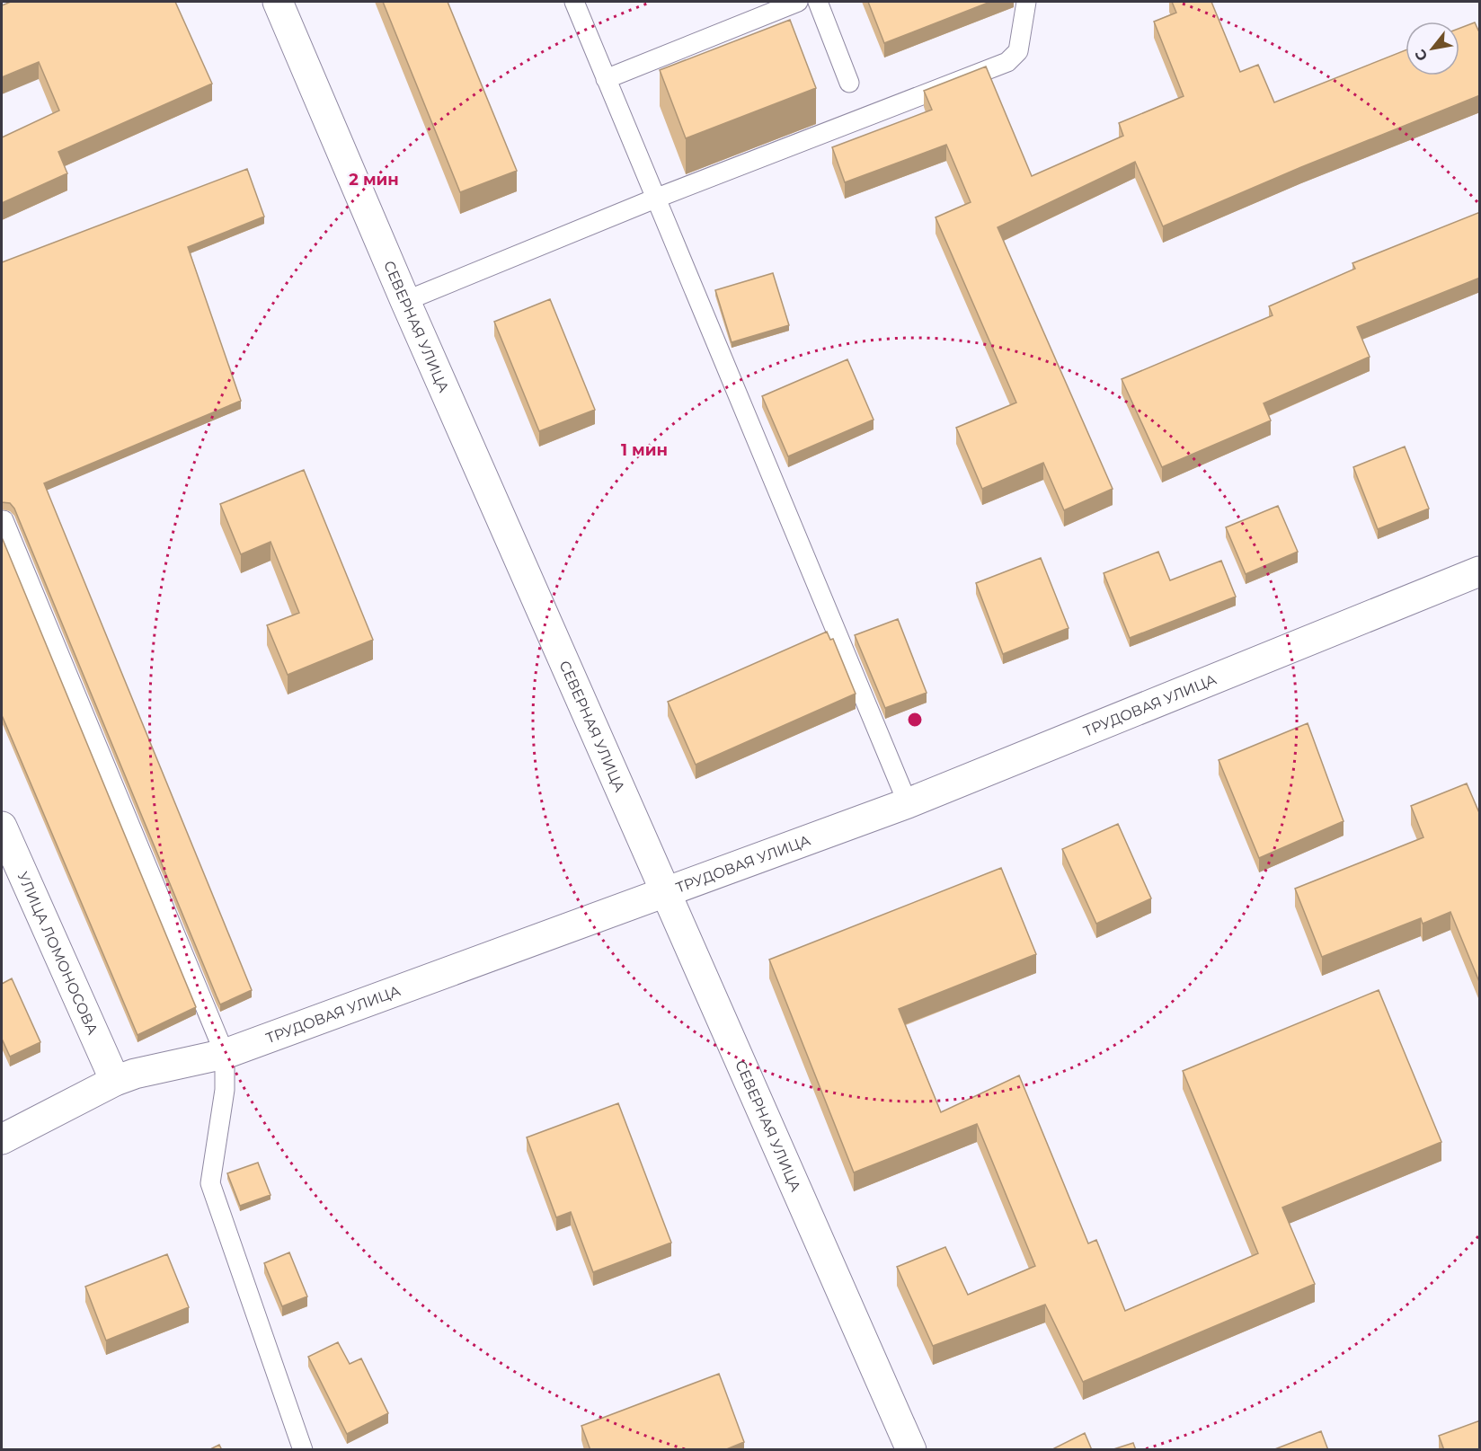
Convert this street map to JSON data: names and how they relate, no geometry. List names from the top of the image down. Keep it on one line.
{"streets":{"street":["СЕВЕРНАЯ УЛИЦА","ТРУДОВАЯ УЛИЦА","УЛИЦА ЛОМОНОСОВА"]},"crossings":[["СЕВЕРНАЯ УЛИЦА","ТРУДОВАЯ УЛИЦА"],["ТРУДОВАЯ УЛИЦА","УЛИЦА ЛОМОНОСОВА"]],"north":"bottom left","rings":["2 мин","1 мин"]}
